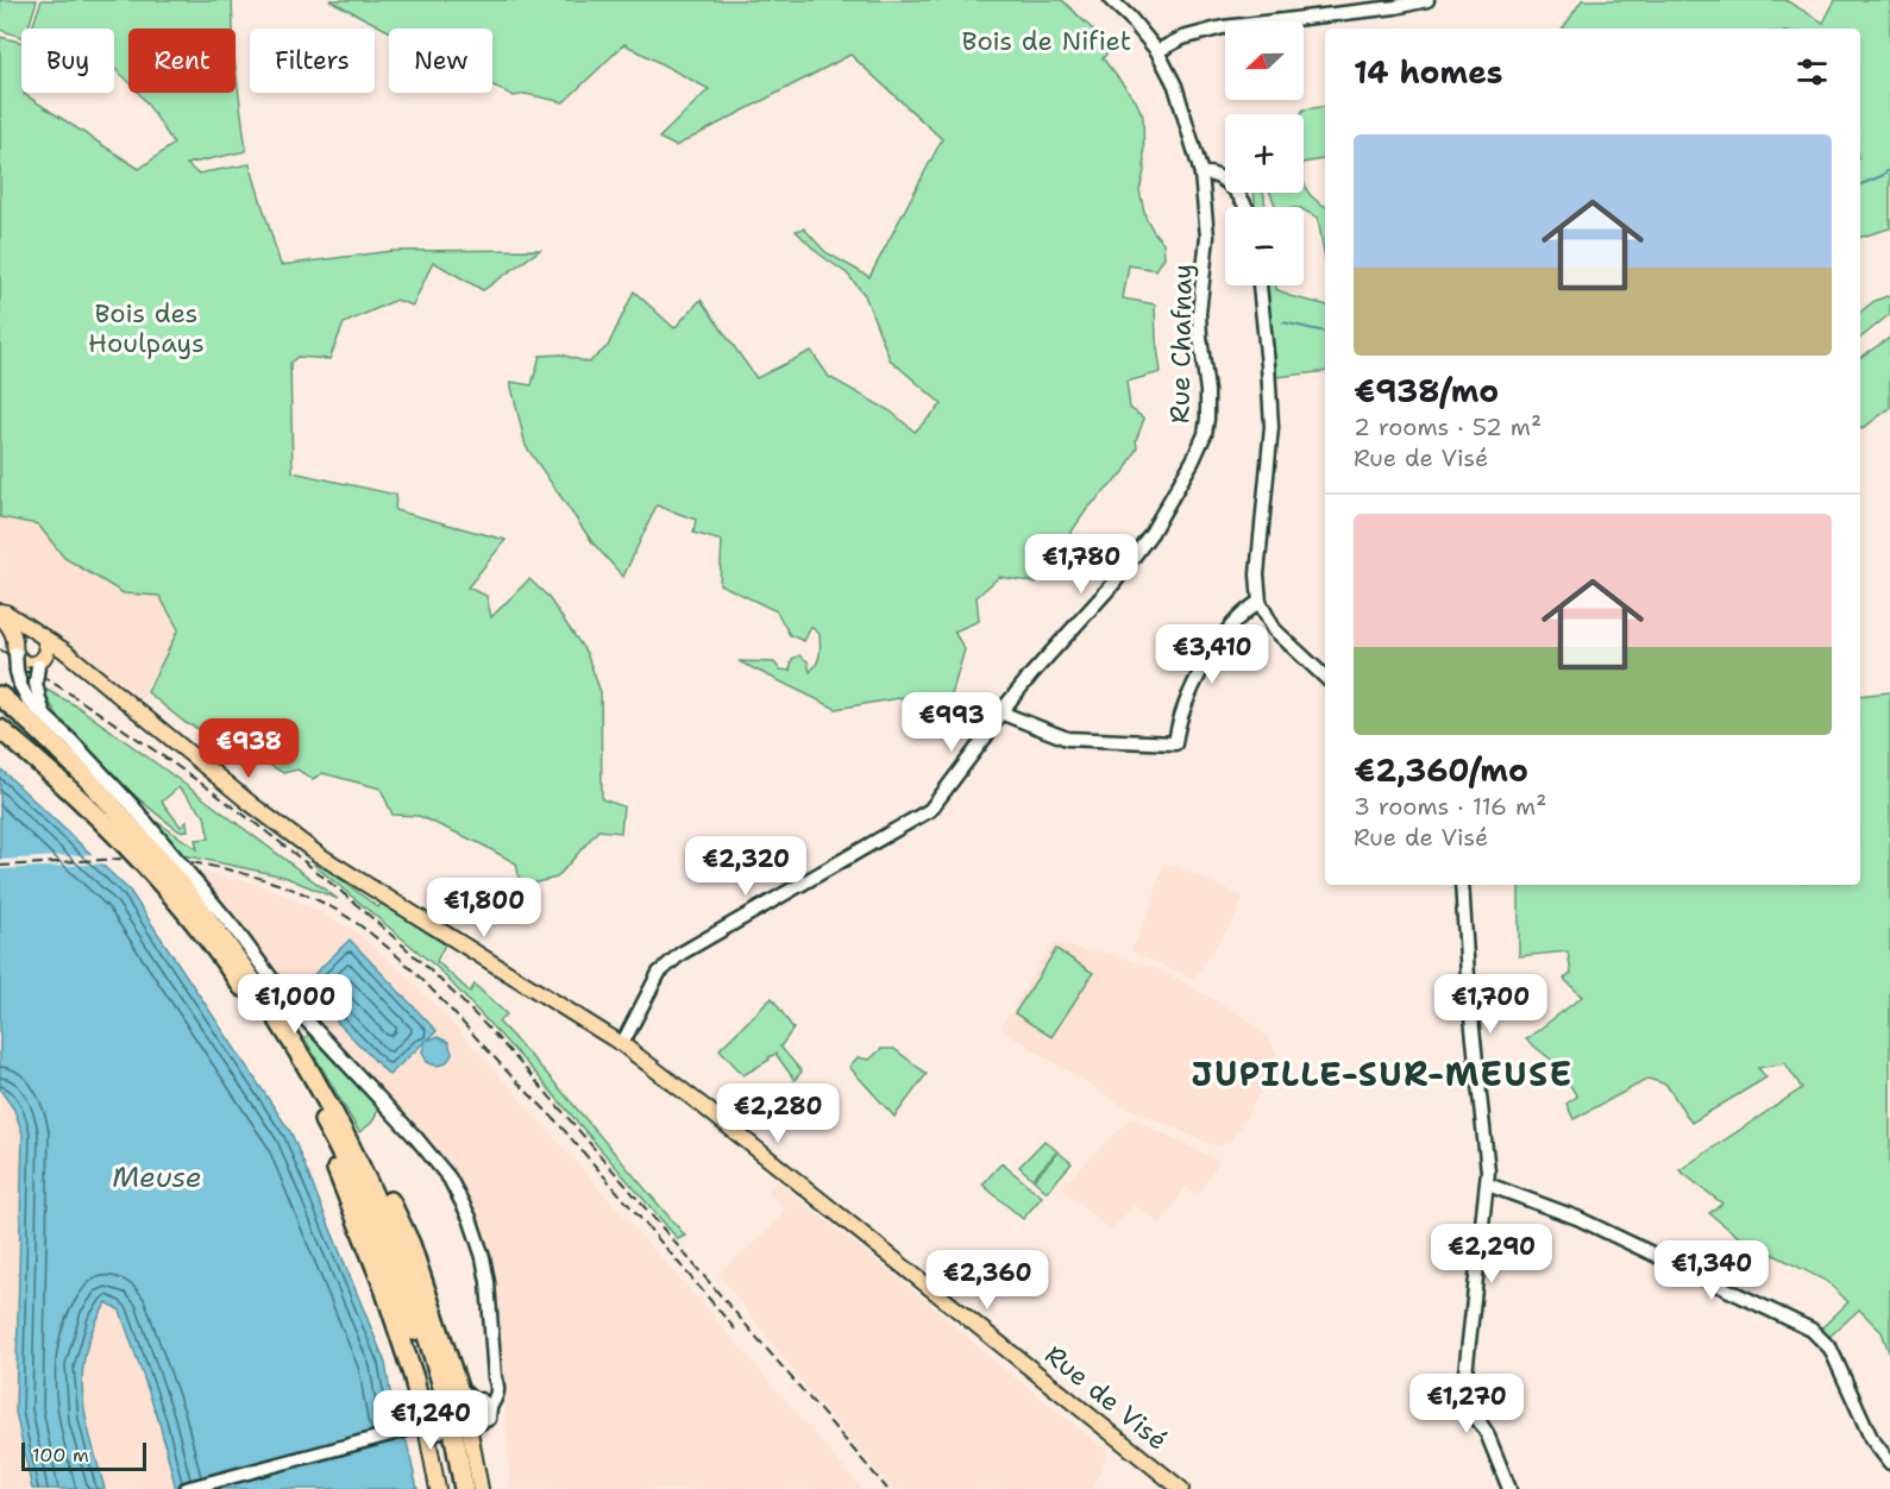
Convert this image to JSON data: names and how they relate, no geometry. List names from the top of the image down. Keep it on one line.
{"streets":{"main road":["Rue de Visé"],"street":["Rue Chafnay"]},"crossings":[["Rue Chafnay","Rue de Visé"]],"districts":["JUPILLE-SUR-MEUSE"],"water":["Meuse"],"parks":["Bois de Nifiet","Bois des Houlpays"],"scale_bar":"100 m","north":"left","page":{"map_buttons":["+","−"],"chip":["Buy","Rent","Filters","New"],"heading":"14 homes","list":[{"name":"€938/mo","note":"2 rooms · 52 m² · Rue de Visé"},{"name":"€2,360/mo","note":"3 rooms · 116 m² · Rue de Visé"}],"price":["€1,780","€3,410","€993","€938","€2,320","€1,800","€1,000","€1,700","€2,280","€2,290","€1,340","€2,360","€1,270","€1,240"],"scale":"100 m"}}
